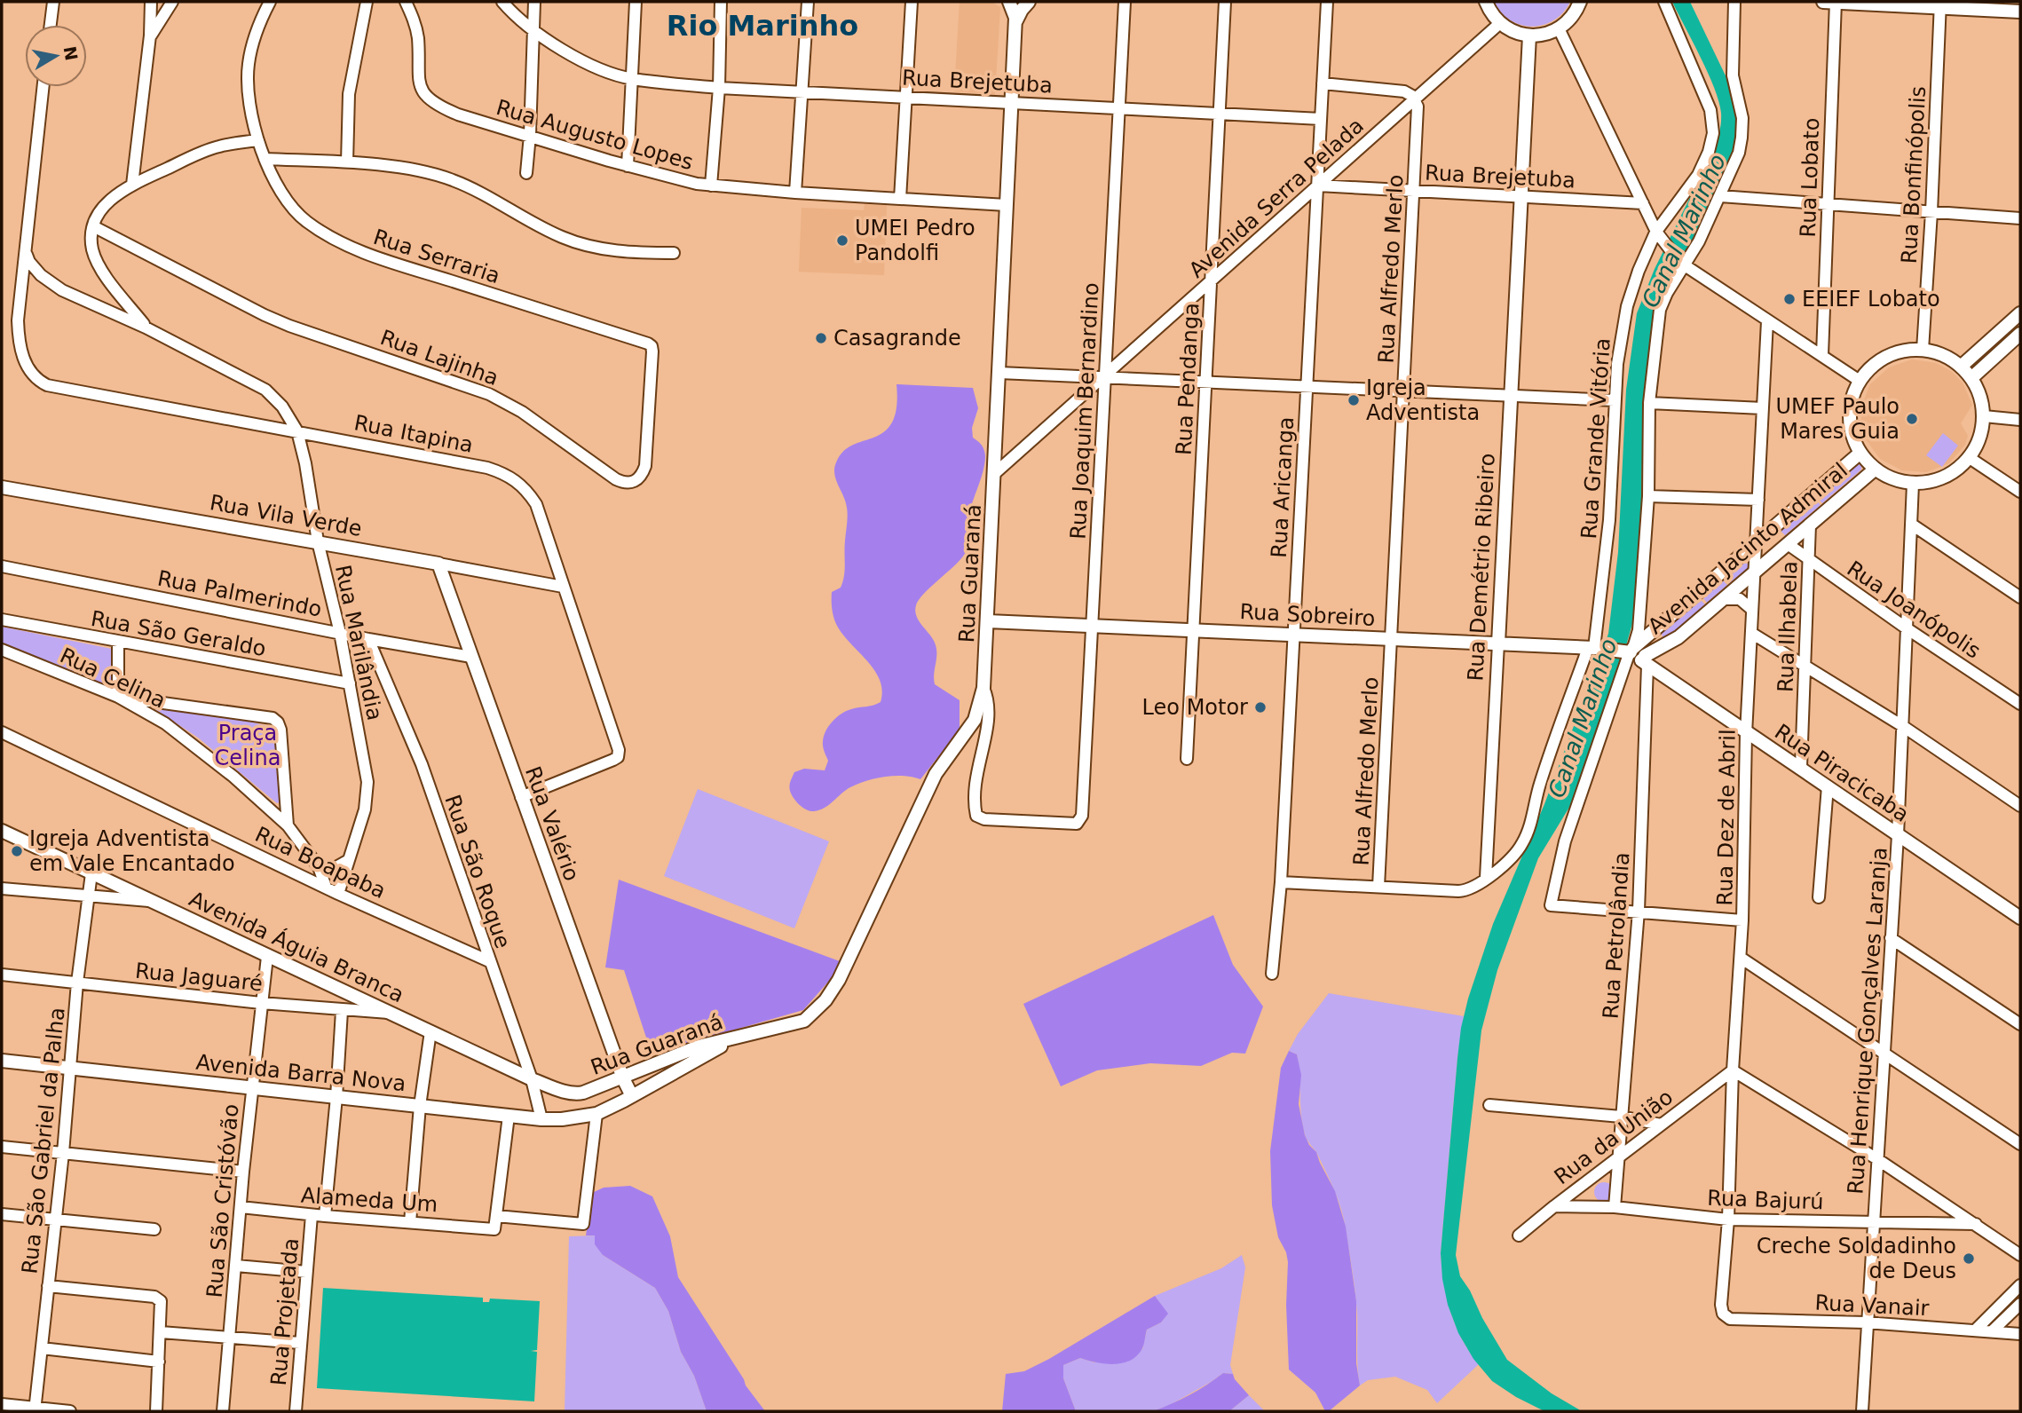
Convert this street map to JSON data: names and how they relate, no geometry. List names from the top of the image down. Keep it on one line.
{"streets":{"street":["Rua Brejetuba","Rua Augusto Lopes","Rua Bonfinópolis","Rua Lobato","Avenida Serra Pelada","Rua Serraria","Rua Alfredo Merlo","Rua Lajinha","Rua Pendanga","Rua Joaquim Bernardino","Rua Itapina","Rua Grande Vitória","Rua Aricanga","Rua Vila Verde","Avenida Jacinto Admiral","Rua Demétrio Ribeiro","Rua Guaraná","Rua Palmerindo","Rua Joanópolis","Rua Sobreiro","Rua Ilhabela","Rua São Geraldo","Rua Marilândia","Rua Celina","Rua Piracicaba","Rua Dez de Abril","Rua Valério","Rua Boapaba","Rua São Roque","Rua Petrolândia","Avenida Águia Branca","Rua Jaguaré","Rua Henrique Gonçalves Laranja","Avenida Barra Nova","Rua da União","Rua São Gabriel da Palha","Alameda Um","Rua Bajurú","Rua São Cristóvão","Rua Vanair","Rua Projetada"]},"crossings":[["Rua Brejetuba","Avenida Serra Pelada"],["Rua Brejetuba","Rua Alfredo Merlo"],["Rua Brejetuba","Rua Pendanga"],["Rua Brejetuba","Rua Joaquim Bernardino"],["Rua Brejetuba","Rua Aricanga"],["Rua Brejetuba","Rua Demétrio Ribeiro"],["Rua Brejetuba","Rua Guaraná"],["Rua Augusto Lopes","Rua Guaraná"],["Rua Bonfinópolis","Avenida Jacinto Admiral"],["Rua Bonfinópolis","Rua Henrique Gonçalves Laranja"],["Avenida Serra Pelada","Rua Alfredo Merlo"],["Avenida Serra Pelada","Rua Pendanga"],["Avenida Serra Pelada","Rua Joaquim Bernardino"],["Avenida Serra Pelada","Rua Aricanga"],["Avenida Serra Pelada","Rua Guaraná"],["Rua Serraria","Rua Lajinha"],["Rua Alfredo Merlo","Rua Grande Vitória"],["Rua Alfredo Merlo","Rua Sobreiro"],["Rua Pendanga","Rua Sobreiro"],["Rua Joaquim Bernardino","Rua Guaraná"],["Rua Joaquim Bernardino","Rua Sobreiro"],["Rua Itapina","Rua Vila Verde"],["Rua Itapina","Rua Marilândia"],["Rua Itapina","Rua Valério"],["Rua Grande Vitória","Rua Aricanga"],["Rua Grande Vitória","Rua Demétrio Ribeiro"],["Rua Grande Vitória","Rua Sobreiro"],["Rua Aricanga","Rua Sobreiro"],["Rua Vila Verde","Rua Marilândia"],["Rua Vila Verde","Rua Valério"],["Avenida Jacinto Admiral","Rua Joanópolis"],["Avenida Jacinto Admiral","Rua Sobreiro"],["Avenida Jacinto Admiral","Rua Ilhabela"],["Avenida Jacinto Admiral","Rua Piracicaba"],["Avenida Jacinto Admiral","Rua Dez de Abril"],["Avenida Jacinto Admiral","Rua Petrolândia"],["Avenida Jacinto Admiral","Rua Henrique Gonçalves Laranja"],["Rua Demétrio Ribeiro","Rua Sobreiro"],["Rua Guaraná","Rua Sobreiro"],["Rua Guaraná","Rua Valério"],["Rua Guaraná","Avenida Águia Branca"],["Rua Guaraná","Avenida Barra Nova"],["Rua Palmerindo","Rua Marilândia"],["Rua Palmerindo","Rua Valério"],["Rua Palmerindo","Rua São Roque"],["Rua Joanópolis","Rua Ilhabela"],["Rua Joanópolis","Rua Henrique Gonçalves Laranja"],["Rua Sobreiro","Rua Piracicaba"],["Rua Sobreiro","Rua Petrolândia"],["Rua Ilhabela","Rua Piracicaba"],["Rua São Geraldo","Rua Marilândia"],["Rua Marilândia","Rua Boapaba"],["Rua Celina","Rua Boapaba"],["Rua Piracicaba","Rua Dez de Abril"],["Rua Piracicaba","Rua Petrolândia"],["Rua Piracicaba","Rua Henrique Gonçalves Laranja"],["Rua Dez de Abril","Rua da União"],["Rua Dez de Abril","Rua Bajurú"],["Rua Dez de Abril","Rua Vanair"],["Rua Boapaba","Rua São Roque"],["Rua São Roque","Avenida Águia Branca"],["Rua São Roque","Avenida Barra Nova"],["Rua Petrolândia","Rua da União"],["Rua Petrolândia","Rua Bajurú"],["Avenida Águia Branca","Rua Jaguaré"],["Avenida Águia Branca","Rua São Gabriel da Palha"],["Avenida Águia Branca","Rua São Cristóvão"],["Rua Jaguaré","Rua São Gabriel da Palha"],["Rua Jaguaré","Rua São Cristóvão"],["Rua Henrique Gonçalves Laranja","Rua Bajurú"],["Rua Henrique Gonçalves Laranja","Rua Vanair"],["Avenida Barra Nova","Rua São Gabriel da Palha"],["Avenida Barra Nova","Rua São Cristóvão"],["Rua da União","Rua Bajurú"],["Alameda Um","Rua São Cristóvão"],["Alameda Um","Rua Projetada"]],"districts":["Rio Marinho"],"water":["Canal Marinho"],"parks":["Praça Celina"],"places":["UMEI Pedro Pandolfi","EEIEF Lobato","Casagrande","Igreja Adventista","UMEF Paulo Mares Guia","Leo Motor","Igreja Adventista em Vale Encantado","Creche Soldadinho de Deus"],"north":"right"}
